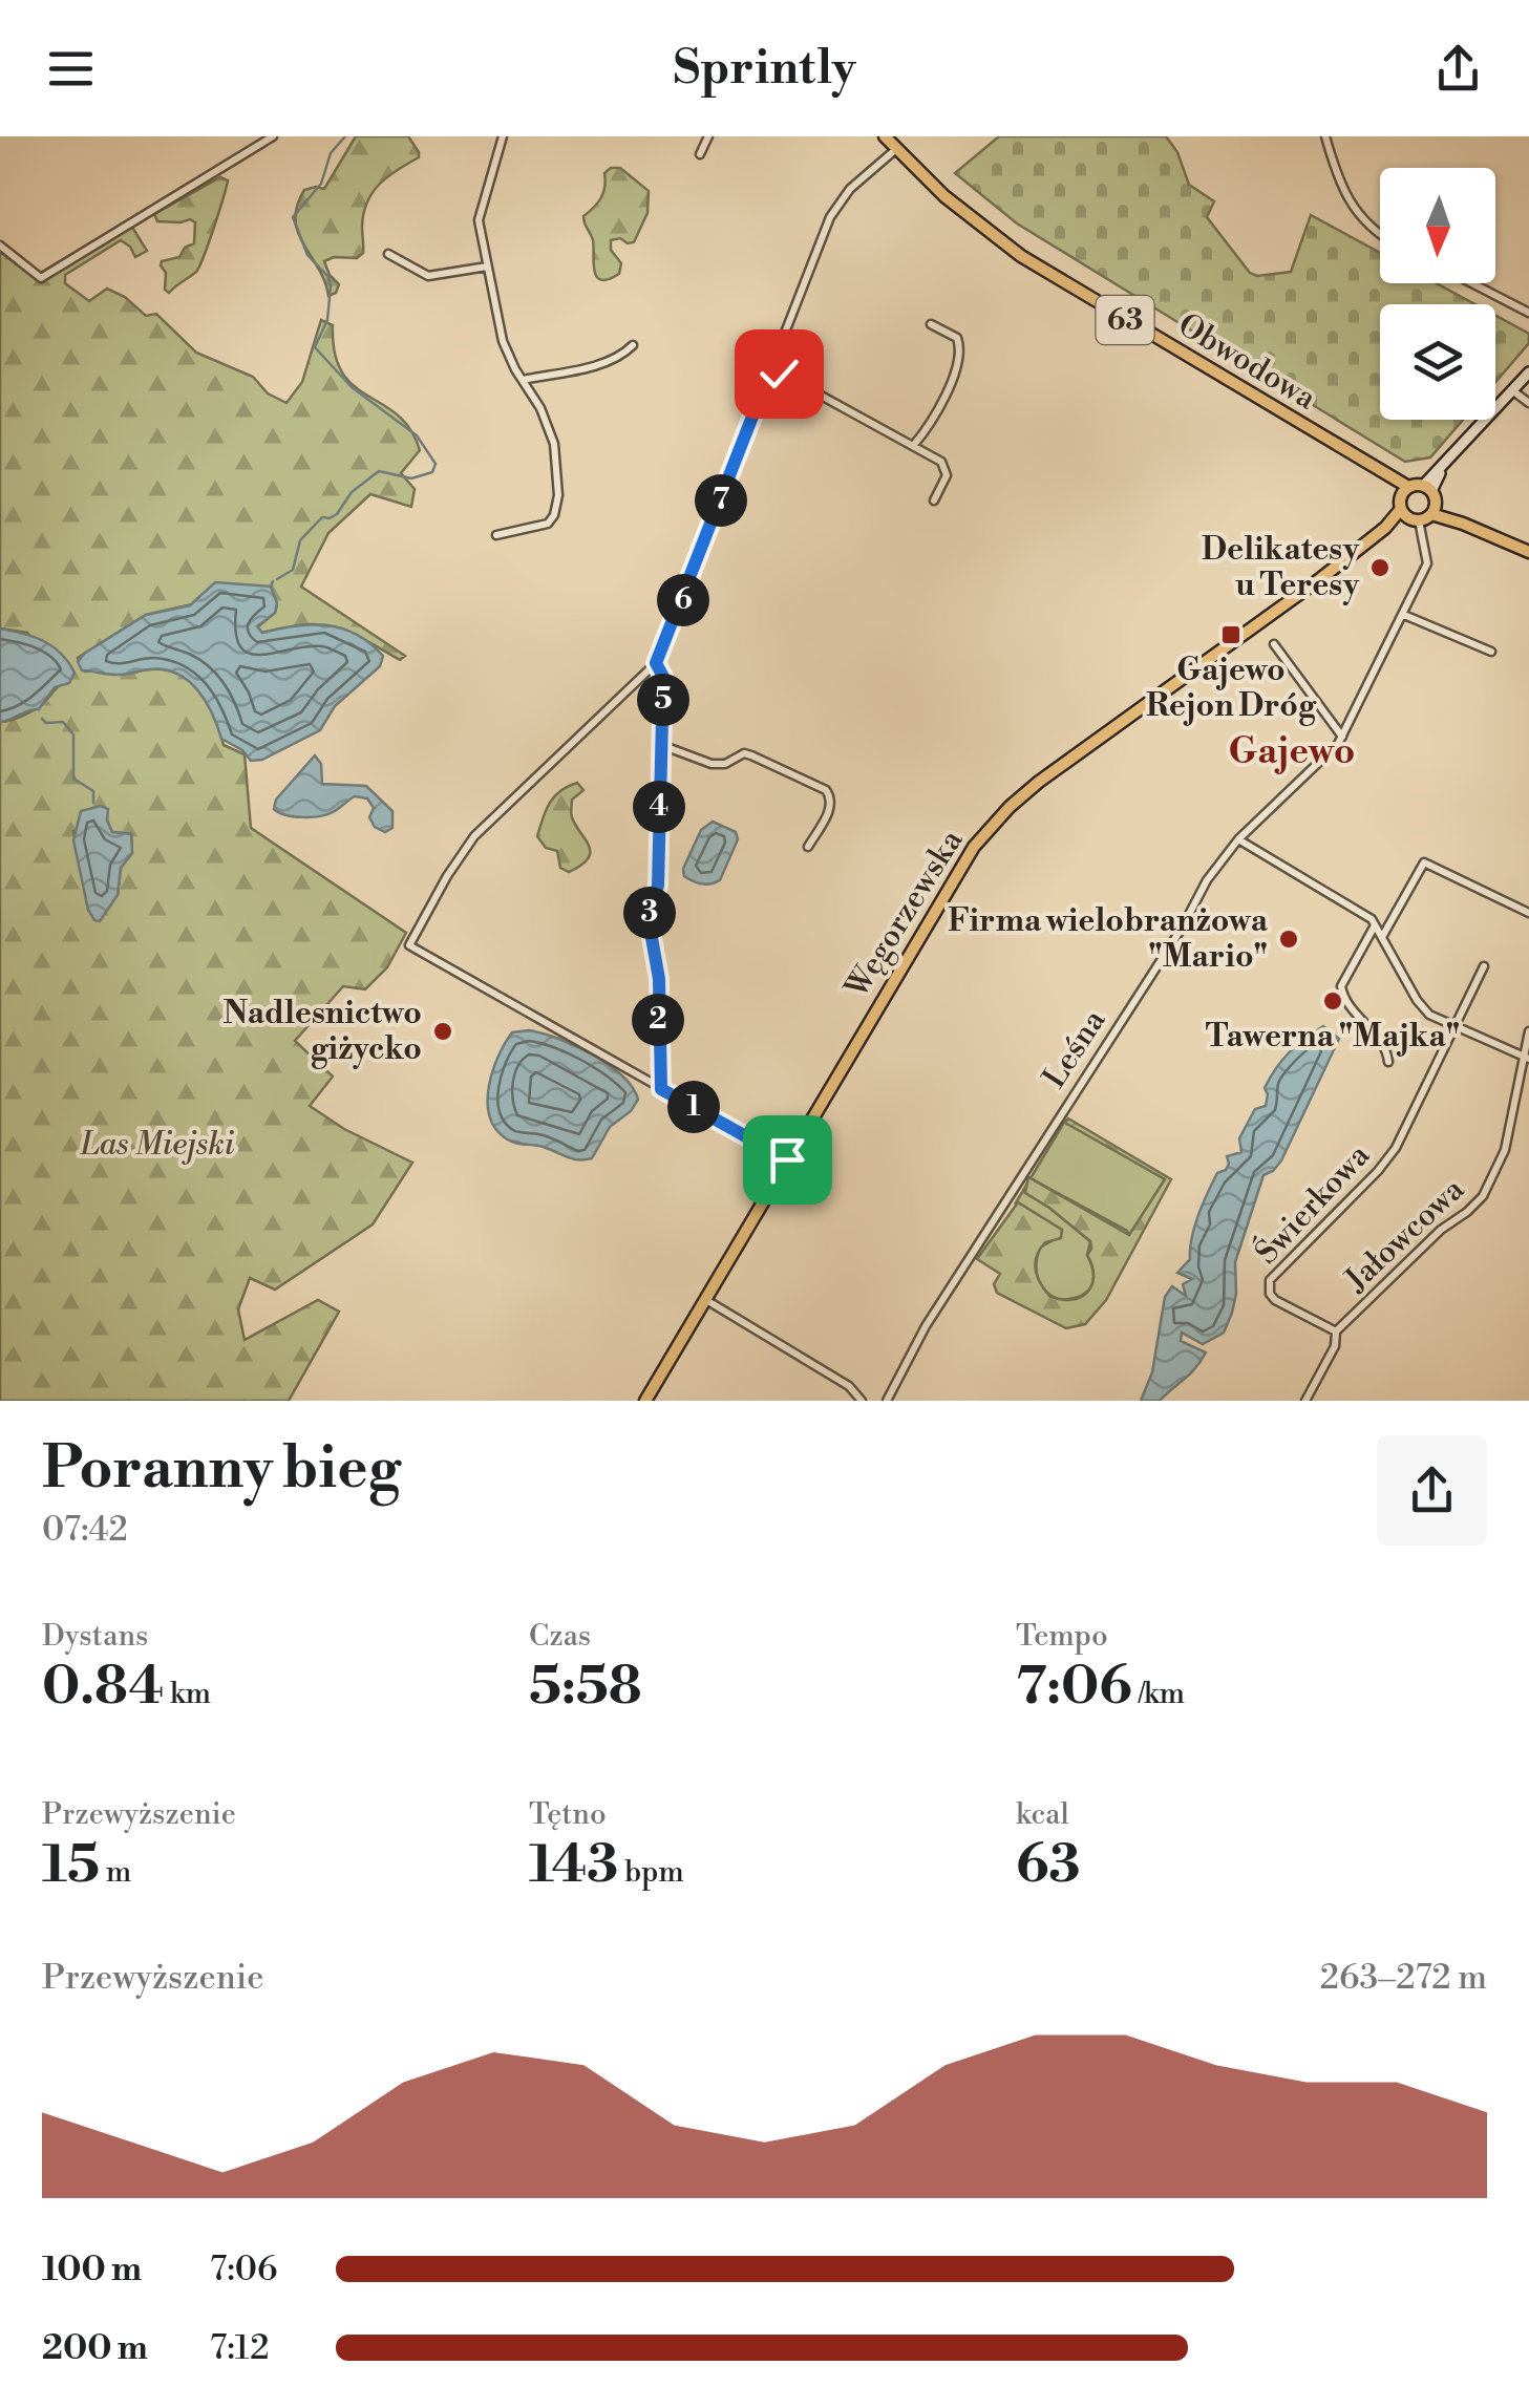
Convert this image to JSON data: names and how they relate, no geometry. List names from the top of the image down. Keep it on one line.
{"streets":{"main road":["63","Obwodowa","Węgorzewska"],"street":["Leśna","Świerkowa","Jałowcowa"]},"crossings":[["Węgorzewska","Leśna"],["Świerkowa","Jałowcowa"]],"districts":["Gajewo"],"parks":["Las Miejski"],"places":{"other":["Delikatesy u Teresy","Firma wielobranżowa \"Mario\"","Tawerna \"Majka\"","Nadlesnictwo giżycko"],"transit":["Gajewo Rejon Dróg"]},"north":"bottom","page":{"header":"Sprintly","pins":["7","6","5","4","3","2","1"],"heading":["Poranny bieg","07:42"],"stats":[["Dystans","0.84 km"],["Czas","5:58"],["Tempo","7:06 /km"],["Przewyższenie","15 m"],["Tętno","143 bpm"],["kcal","63"]],"chart":["Przewyższenie","263–272 m"],"list":[{"name":"100 m","note":"7:06"},{"name":"200 m","note":"7:12"}]}}
